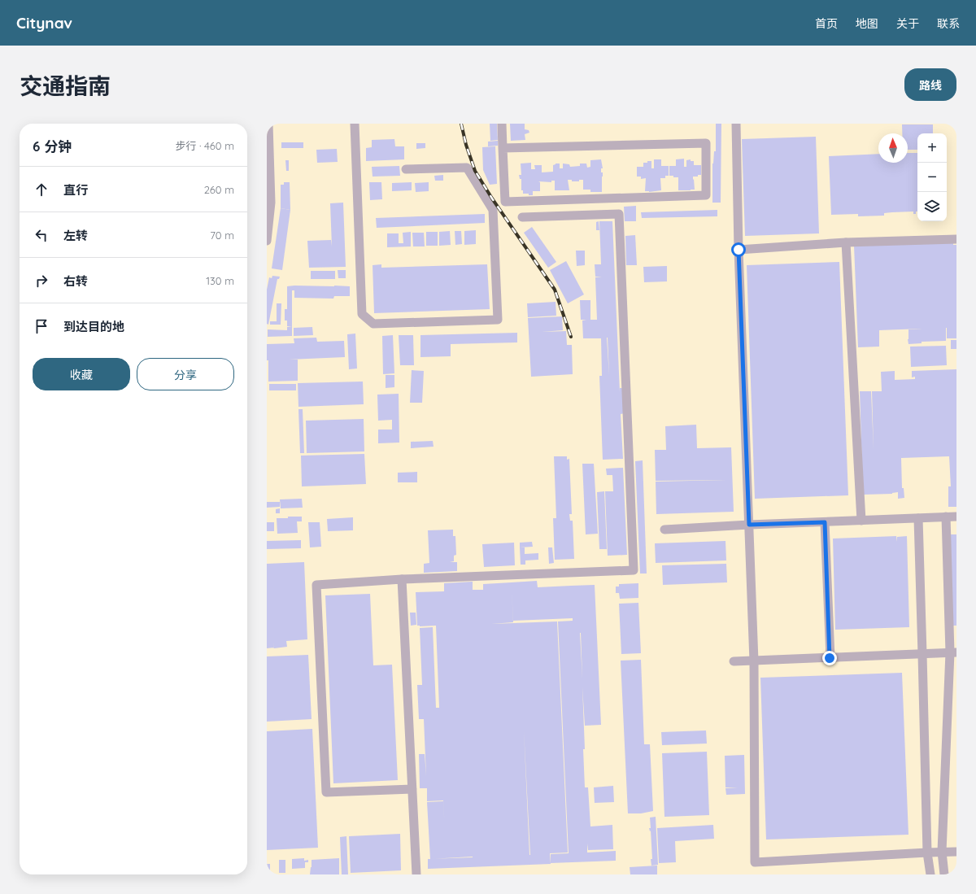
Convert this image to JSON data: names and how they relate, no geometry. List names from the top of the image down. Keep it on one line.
{"north":"top","page":{"header":"Citynav","nav":["首页","地图","关于","联系"],"title":"交通指南","buttons":["路线",["收藏","分享"]],"heading":["6 分钟","步行 · 460 m"],"map_buttons":["+","−"],"list":[["直行","260 m"],["左转","70 m"],["右转","130 m"],"到达目的地"]}}
